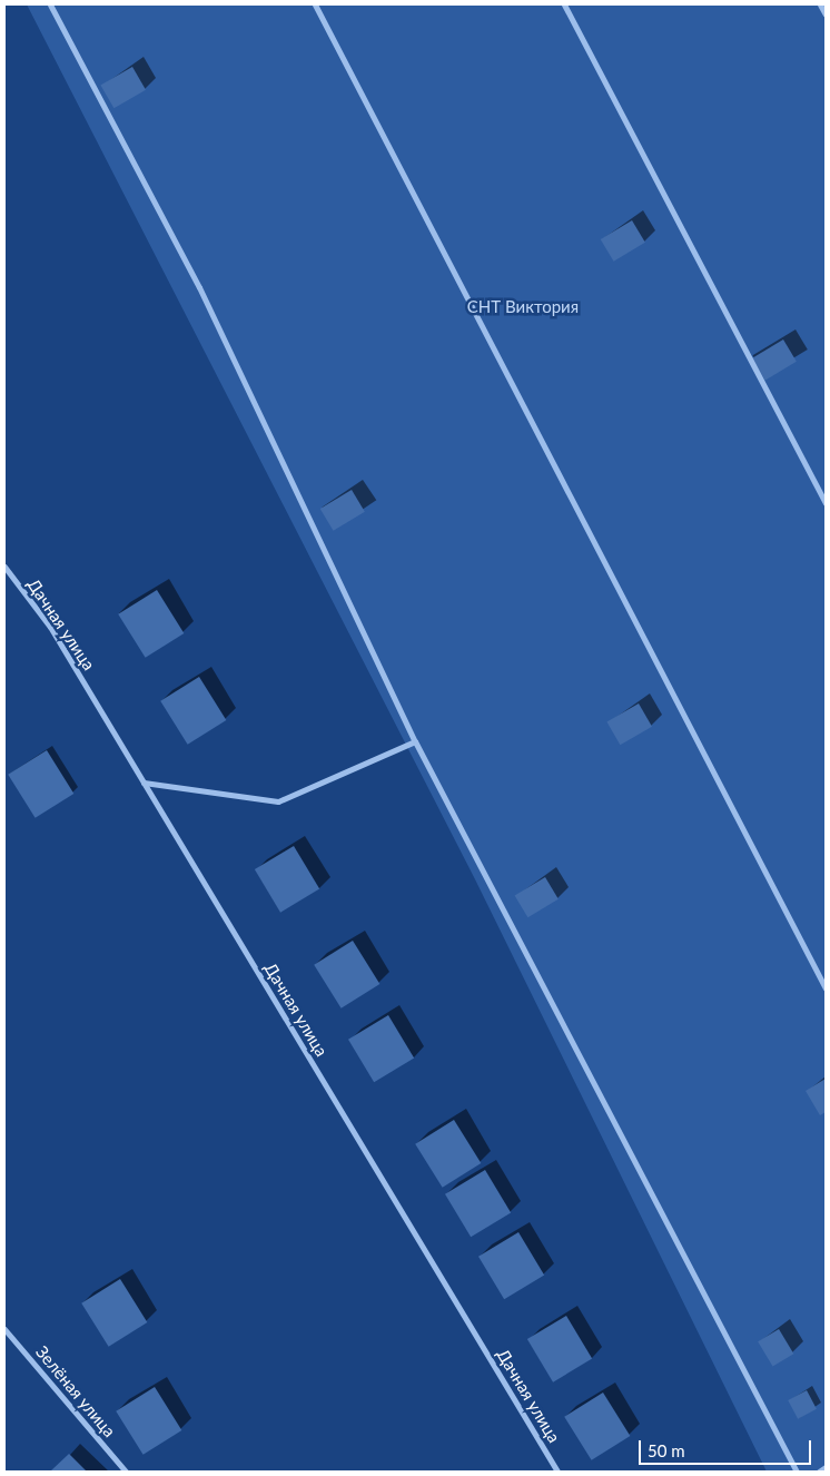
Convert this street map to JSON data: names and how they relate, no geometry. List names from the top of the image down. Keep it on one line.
{"streets":{"street":["Дачная улица","Зелёная улица"]},"parks":["СНТ Виктория"],"scale_bar":"50 m"}
